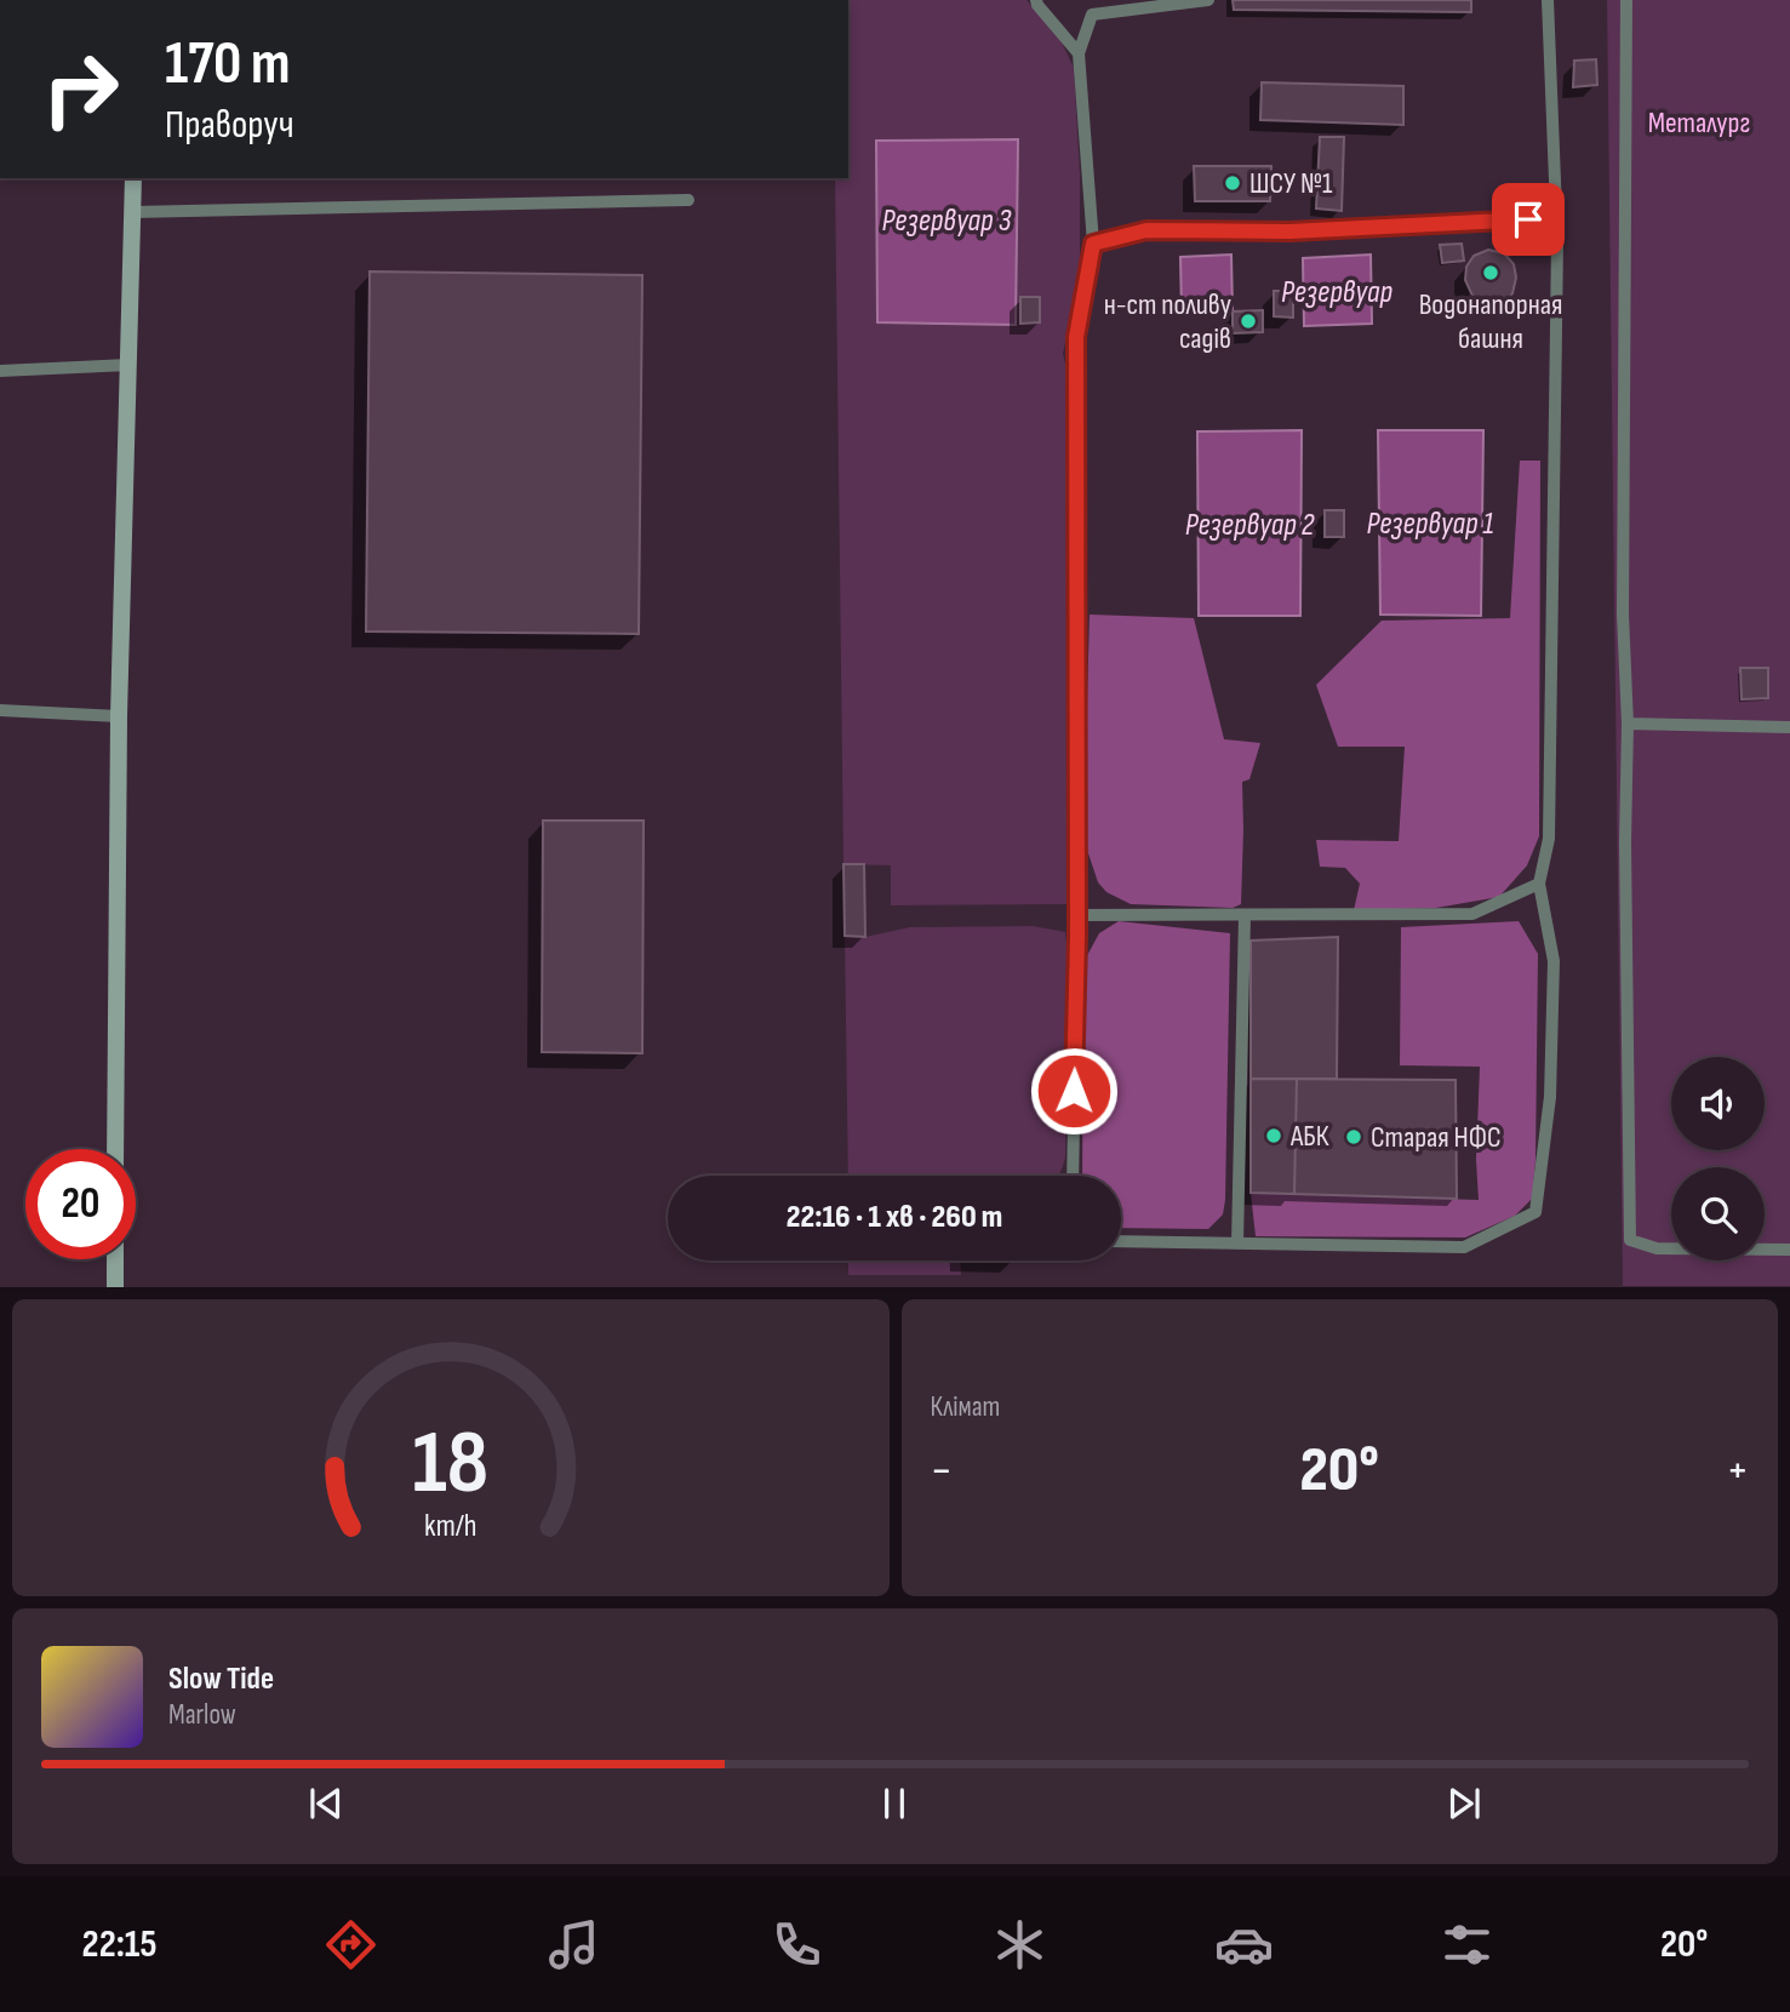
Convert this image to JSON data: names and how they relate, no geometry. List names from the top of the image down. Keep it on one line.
{"water":["Резервуар 3","Резервуар","Резервуар 1","Резервуар 2"],"parks":["Металург"],"places":["ШСУ №1","Водонапорная башня","н-ст поливу садів","АБК","Старая НФС"],"page":{"turn":["170 m","Праворуч"],"limit":"20","trip":"22:16 · 1 хв · 260 m","tile":"Клімат","heat":["−","20°","+"],"song":["Slow Tide","Marlow"],"tabs":["22:15","20°"],"gauge":["18","km/h"]}}
